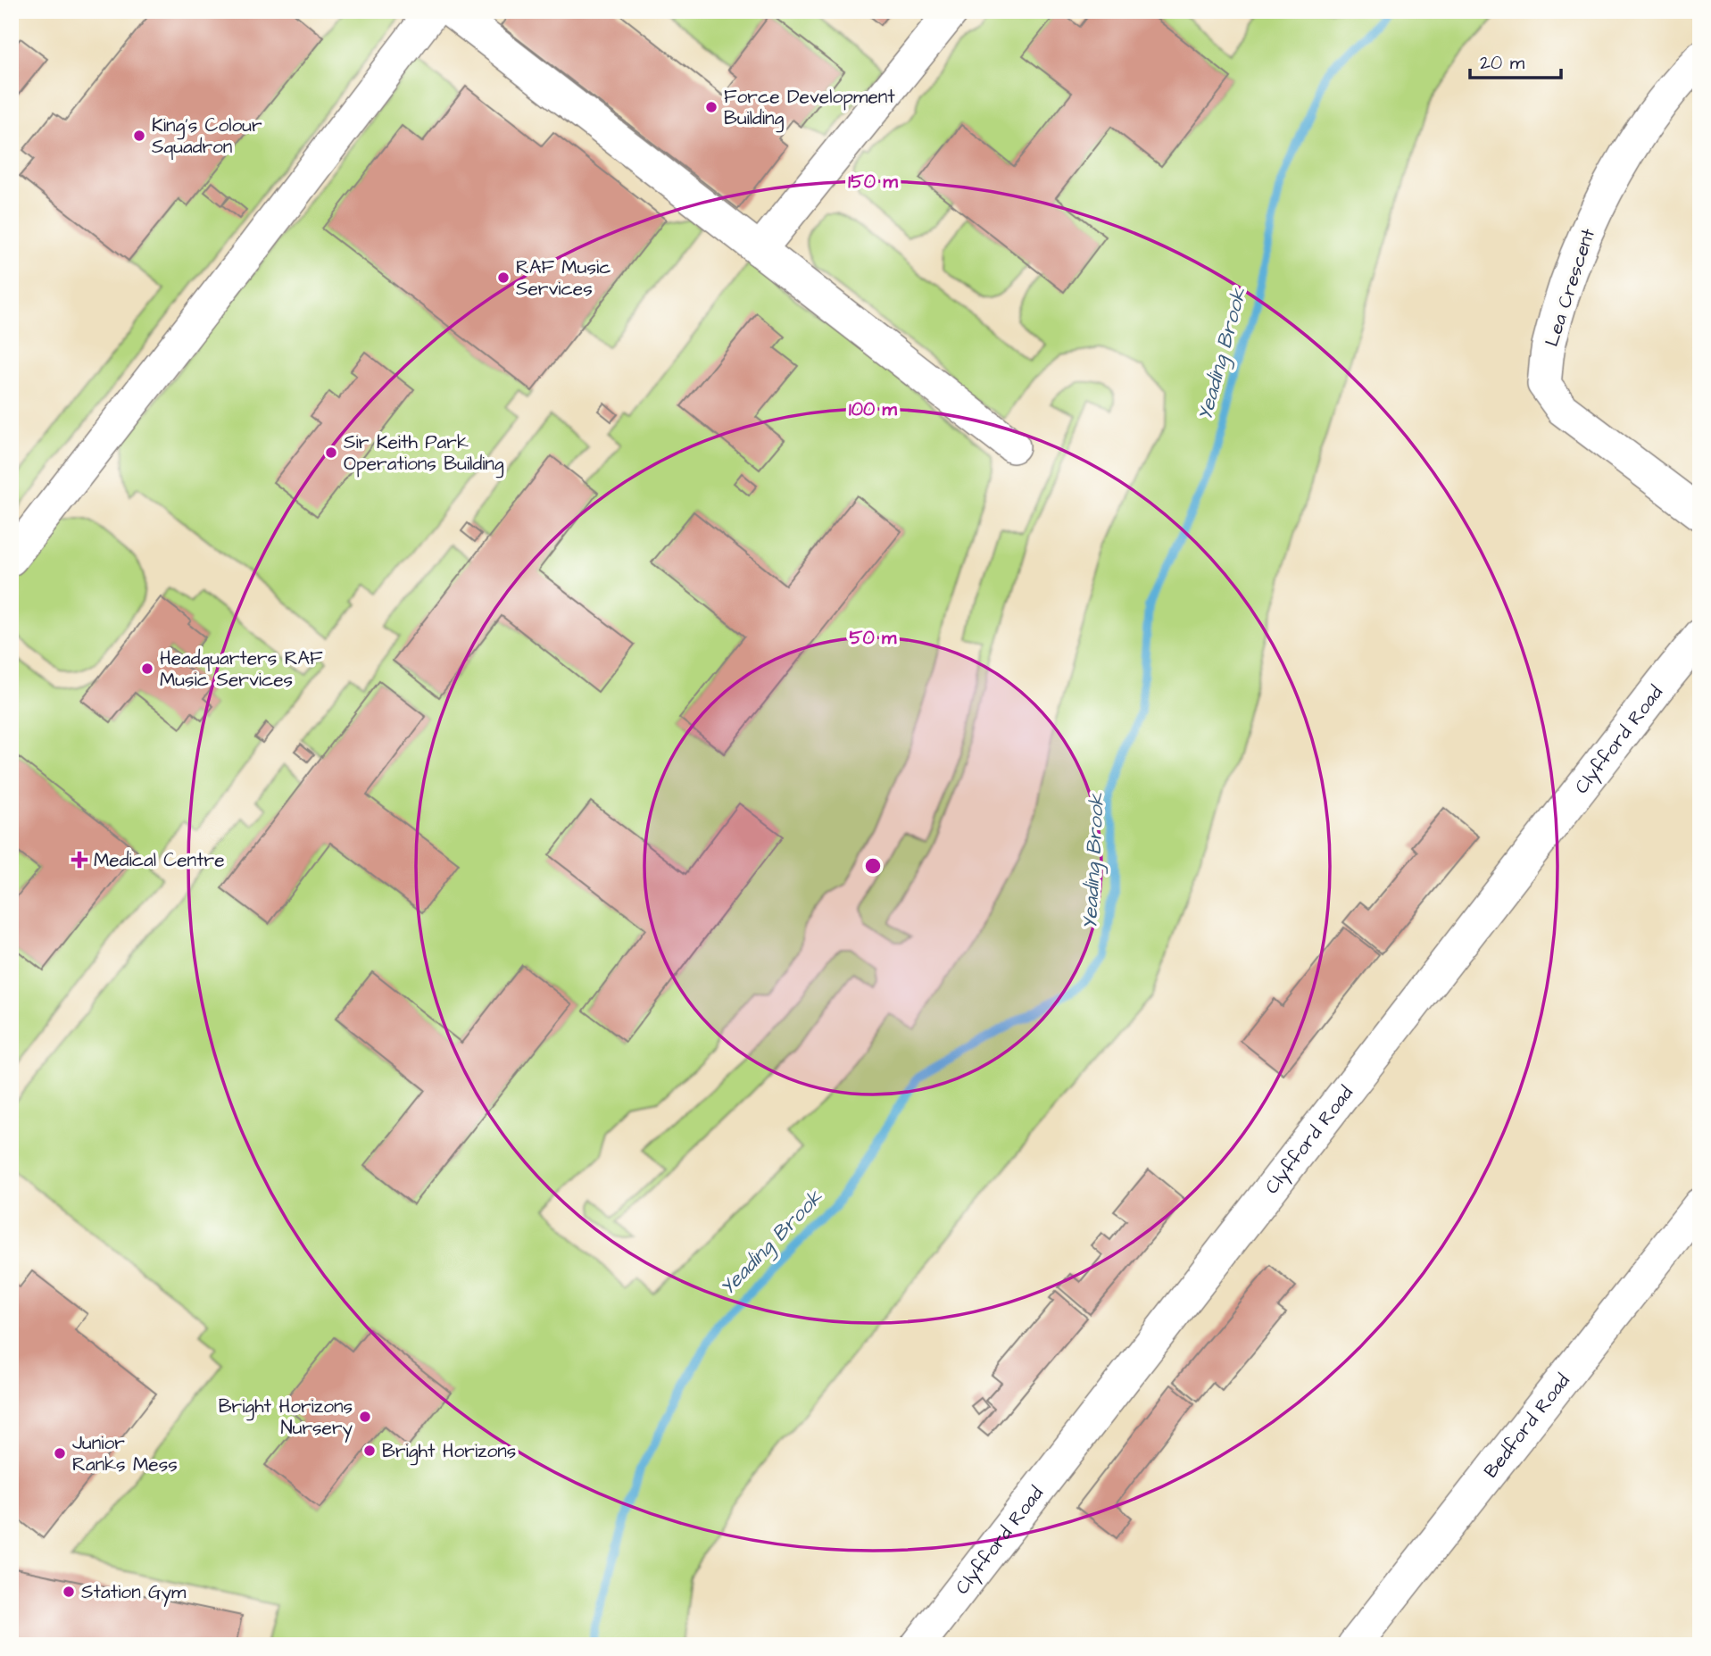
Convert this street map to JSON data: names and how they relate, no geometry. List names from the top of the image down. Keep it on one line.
{"streets":{"street":["Lea Crescent","Clyfford Road","Bedford Road"]},"water":["Yeading Brook"],"places":{"other":["Force Development Building","King's Colour Squadron","RAF Music Services","Sir Keith Park Operations Building","Headquarters RAF Music Services","Bright Horizons Nursery","Bright Horizons","Junior Ranks Mess","Station Gym"],"health":["Medical Centre"]},"scale_bar":"20 m","rings":["150 m","100 m","50 m"]}
